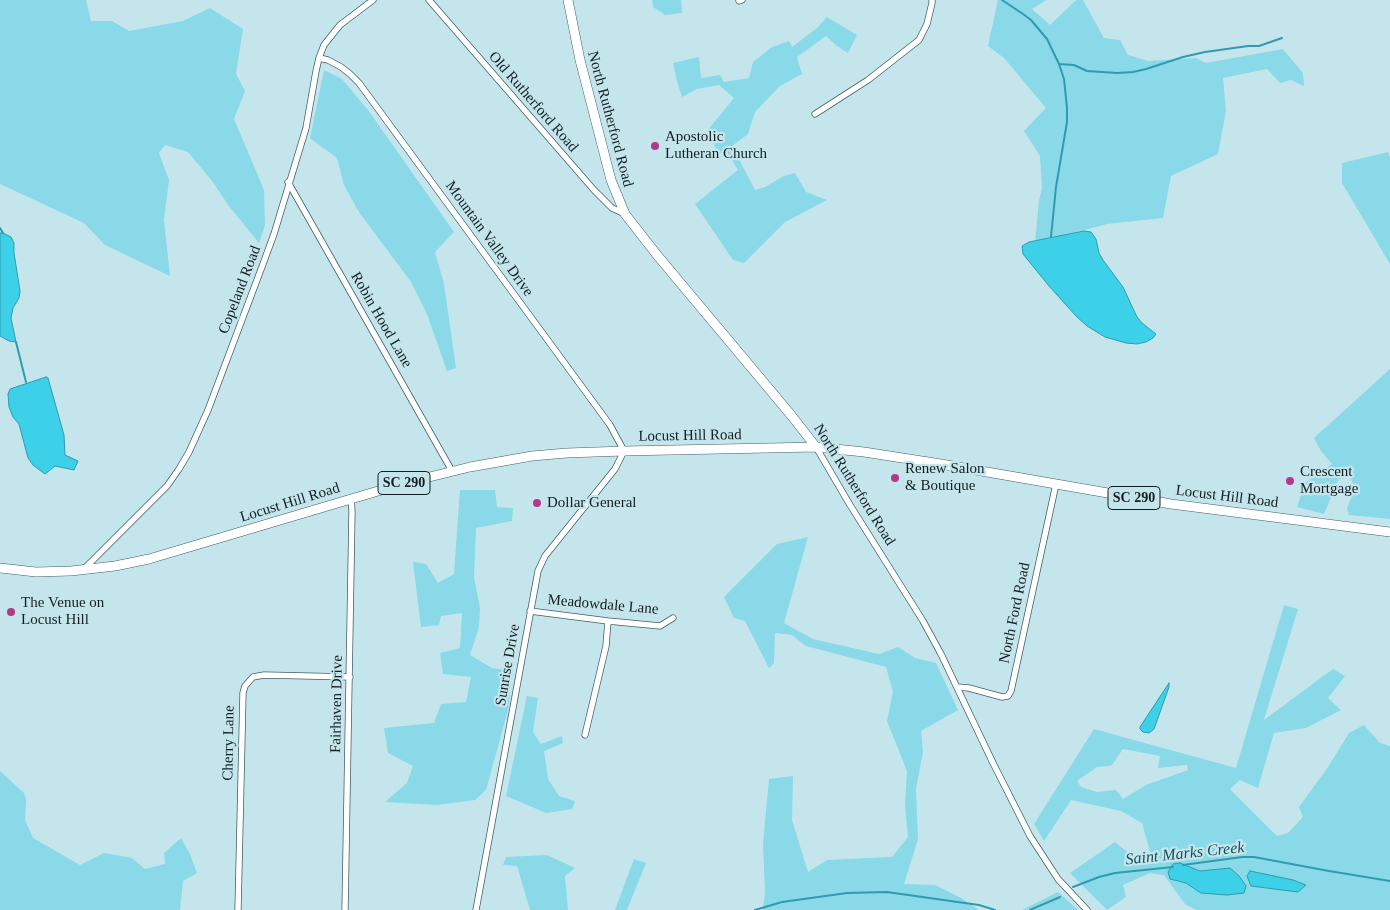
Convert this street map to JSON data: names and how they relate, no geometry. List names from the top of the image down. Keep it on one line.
{"streets":{"main road":["North Rutherford Road","Locust Hill Road","SC 290"],"street":["Old Rutherford Road","Mountain Valley Drive","Copeland Road","Robin Hood Lane","Meadowdale Lane","North Ford Road","Sunrise Drive","Fairhaven Drive","Cherry Lane"]},"crossings":[["Old Rutherford Road","North Rutherford Road"],["North Rutherford Road","Locust Hill Road"],["North Rutherford Road","North Ford Road"],["Mountain Valley Drive","Copeland Road"],["Mountain Valley Drive","Locust Hill Road"],["Mountain Valley Drive","Sunrise Drive"],["Copeland Road","Robin Hood Lane"],["Copeland Road","Locust Hill Road"],["Robin Hood Lane","Locust Hill Road"],["Locust Hill Road","North Ford Road"],["Locust Hill Road","Sunrise Drive"],["Locust Hill Road","Fairhaven Drive"],["Meadowdale Lane","Sunrise Drive"],["Fairhaven Drive","Cherry Lane"]],"water":["Saint Marks Creek"],"places":["Apostolic Lutheran Church","Renew Salon & Boutique","Crescent Mortgage","Dollar General","The Venue on Locust Hill"]}
